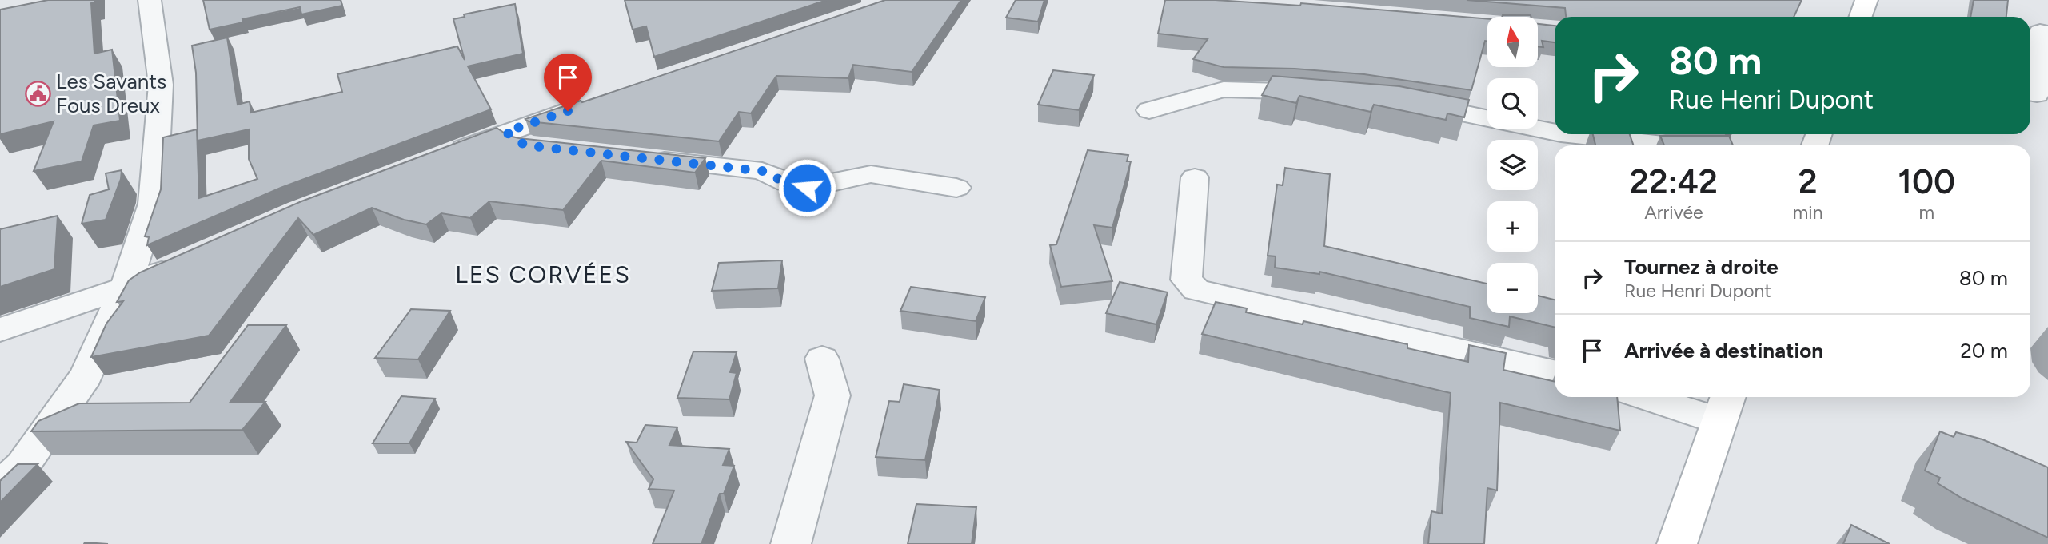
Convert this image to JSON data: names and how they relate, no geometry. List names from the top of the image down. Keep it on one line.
{"districts":["LES CORVÉES"],"places":{"public building":["Les Savants Fous Dreux"]},"north":"top","page":{"map_buttons":["+","−"],"turn":["80 m","Rue Henri Dupont"],"eta":["22:42","Arrivée","2","min","100","m"],"list":[{"name":"Tournez à droite","note":"Rue Henri Dupont","value":"80 m"},{"name":"Arrivée à destination","value":"20 m"}]}}
